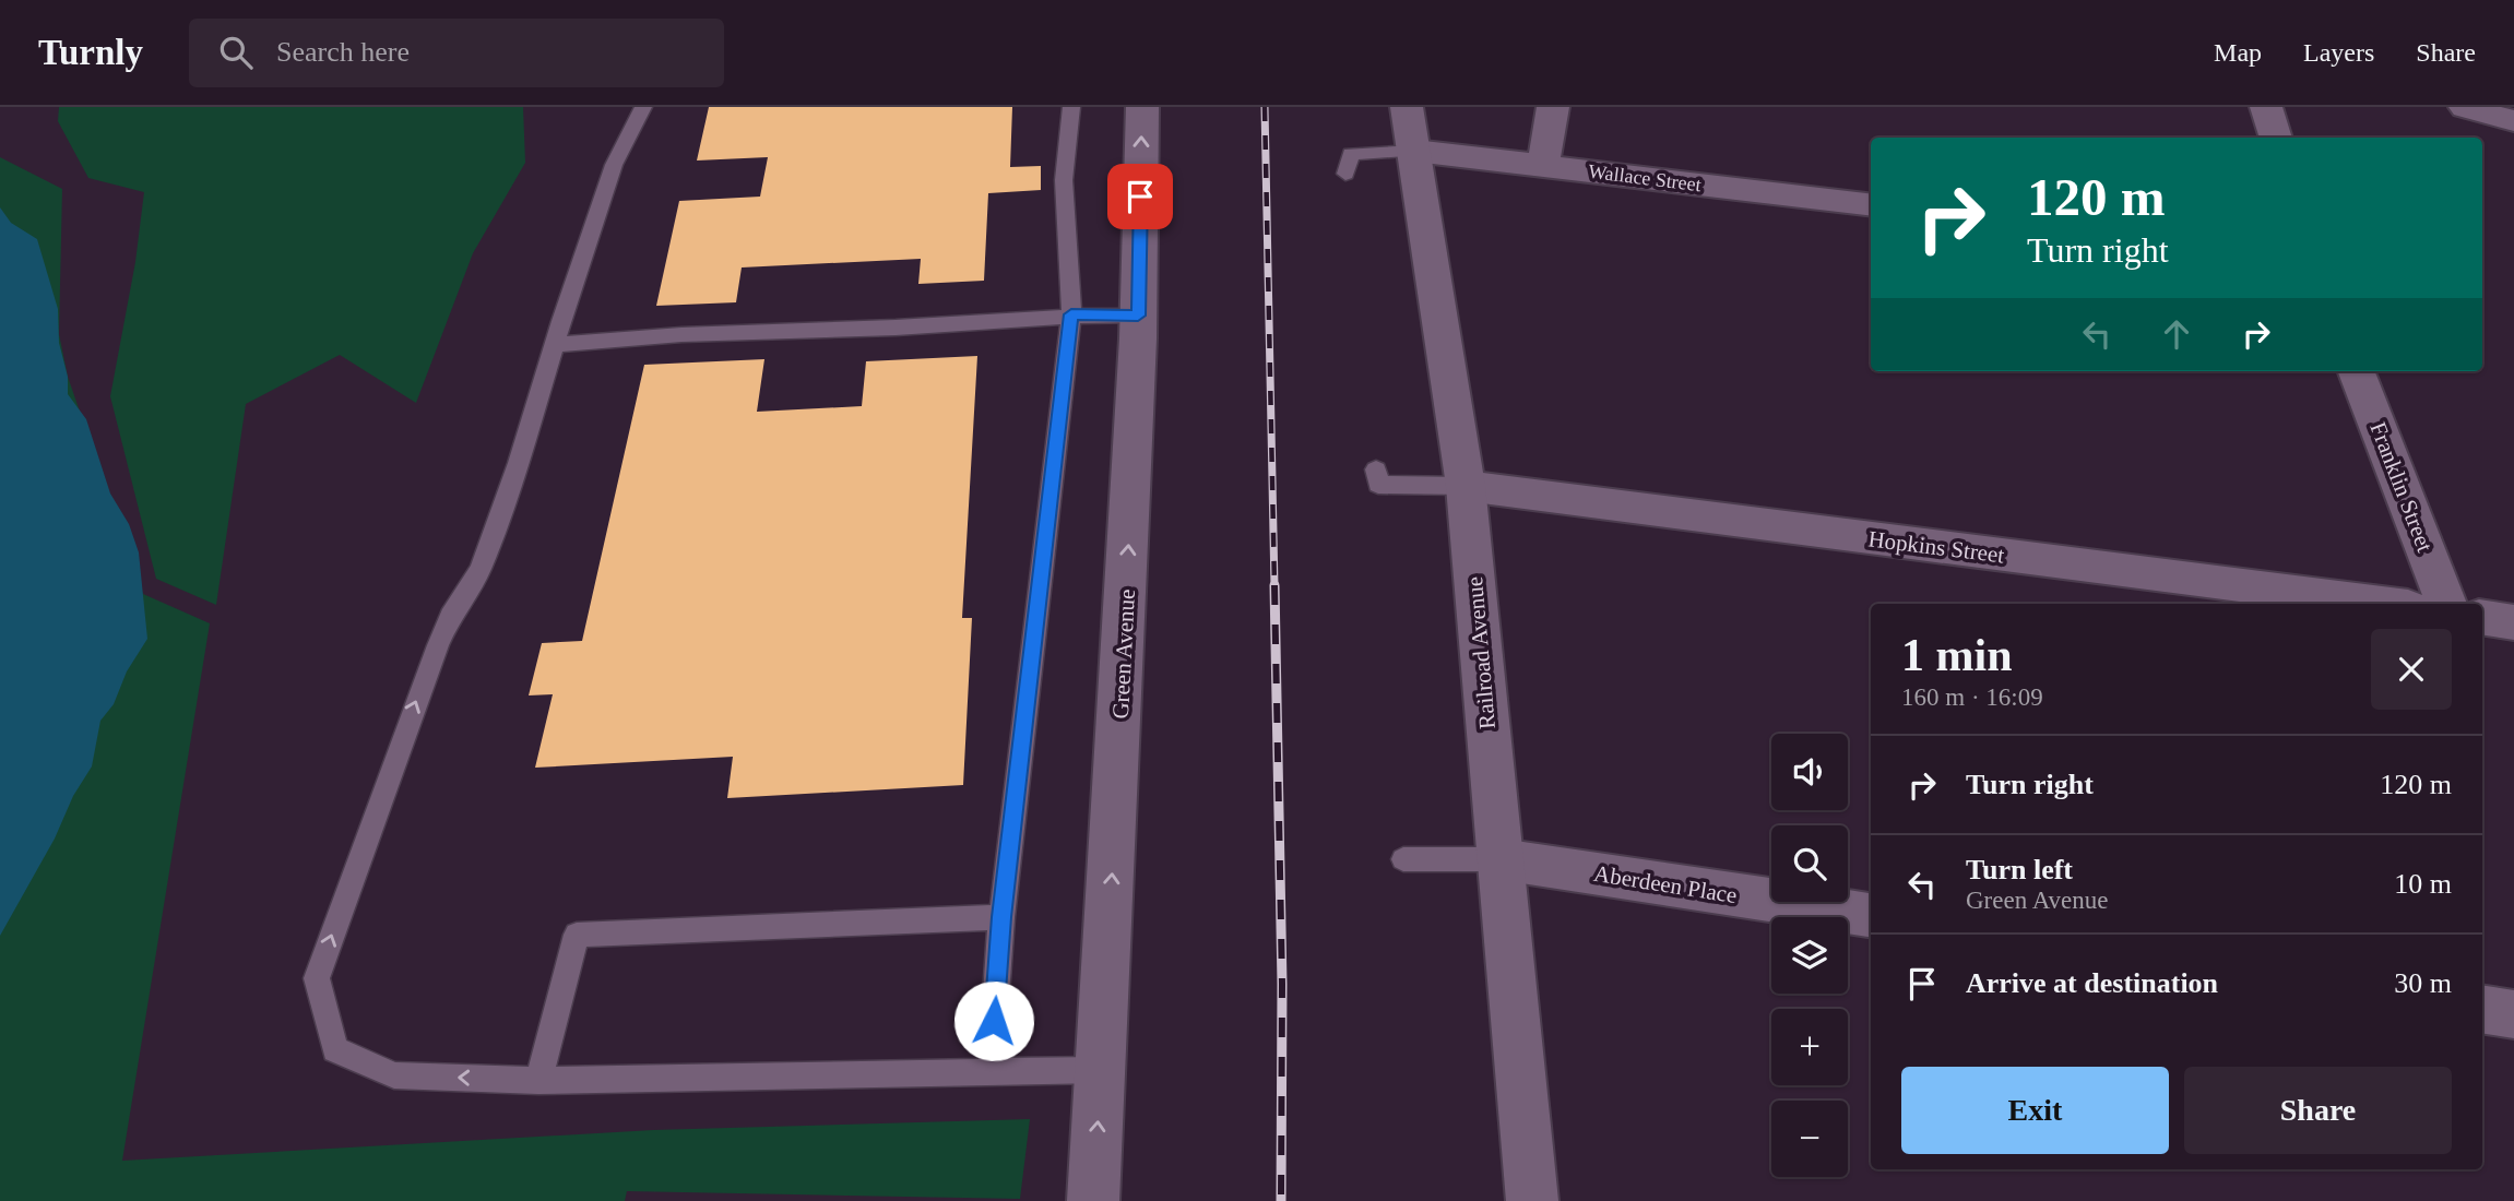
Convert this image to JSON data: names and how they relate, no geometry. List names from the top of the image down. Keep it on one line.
{"streets":{"street":["Wallace Street","Franklin Street","Hopkins Street","Railroad Avenue","Green Avenue","Aberdeen Place"]},"crossings":[["Wallace Street","Railroad Avenue"],["Hopkins Street","Railroad Avenue"],["Railroad Avenue","Aberdeen Place"]],"one_way":["Green Avenue"],"page":{"header":"Turnly","search":"Search here","nav":["Map","Layers","Share"],"turn":["120 m","Turn right"],"heading":["1 min","160 m · 16:09"],"map_buttons":["+","−"],"list":[{"name":"Turn right","value":"120 m"},{"name":"Turn left","note":"Green Avenue","value":"10 m"},{"name":"Arrive at destination","value":"30 m"}],"buttons":["Exit","Share"]}}
